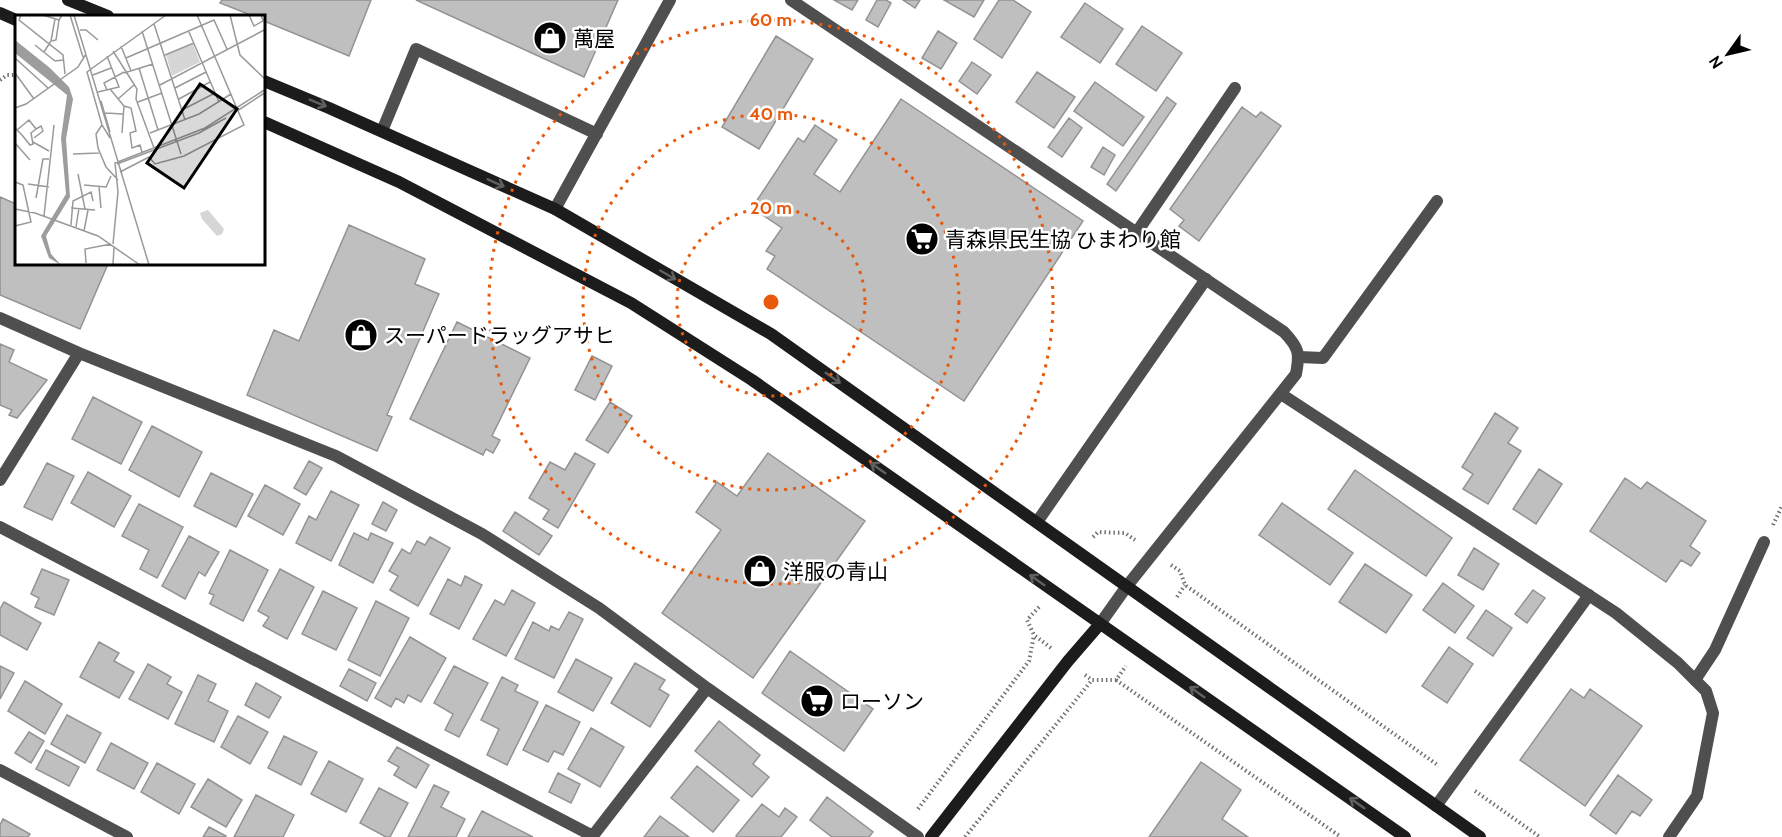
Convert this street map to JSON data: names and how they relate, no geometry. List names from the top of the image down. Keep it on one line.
{"places":{"shop":["萬屋","スーパードラッグアサヒ","洋服の青山"],"supermarket":["青森県民生協 ひまわり館","ローソン"]},"north":"bottom left","rings":["60 m","40 m","20 m"]}
